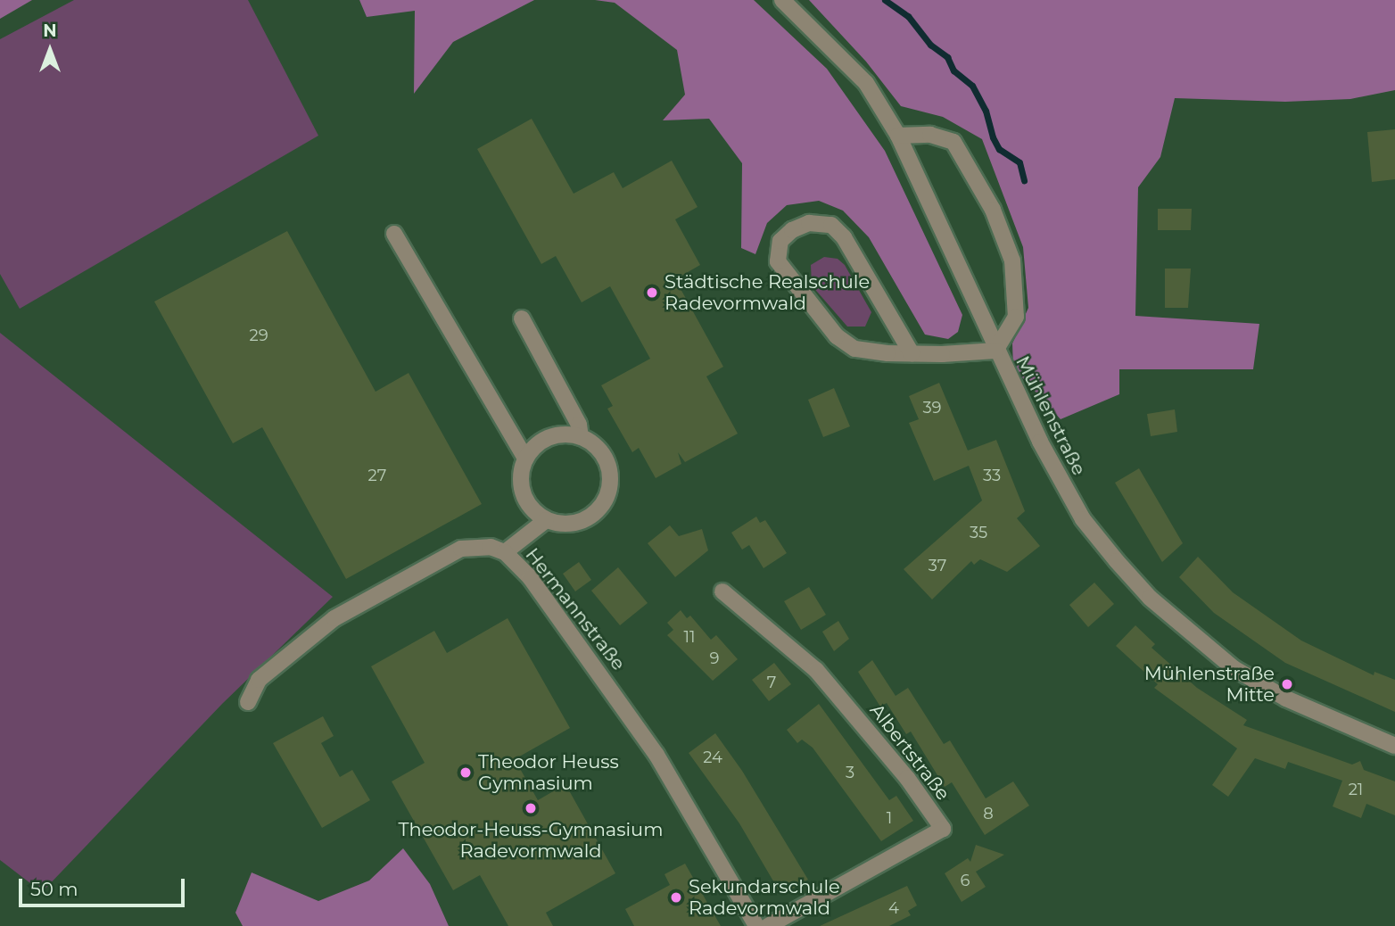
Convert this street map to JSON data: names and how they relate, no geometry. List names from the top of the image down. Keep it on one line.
{"streets":{"street":["Mühlenstraße","Hermannstraße","Albertstraße"]},"places":["Städtische Realschule Radevormwald","Mühlenstraße Mitte","Theodor Heuss Gymnasium","Theodor-Heuss-Gymnasium Radevormwald","Sekundarschule Radevormwald"],"house_numbers":["29","39","27","33","35","37","11","9","7","24","3","21","8","1","6","4"],"scale_bar":"50 m","north":"top"}
